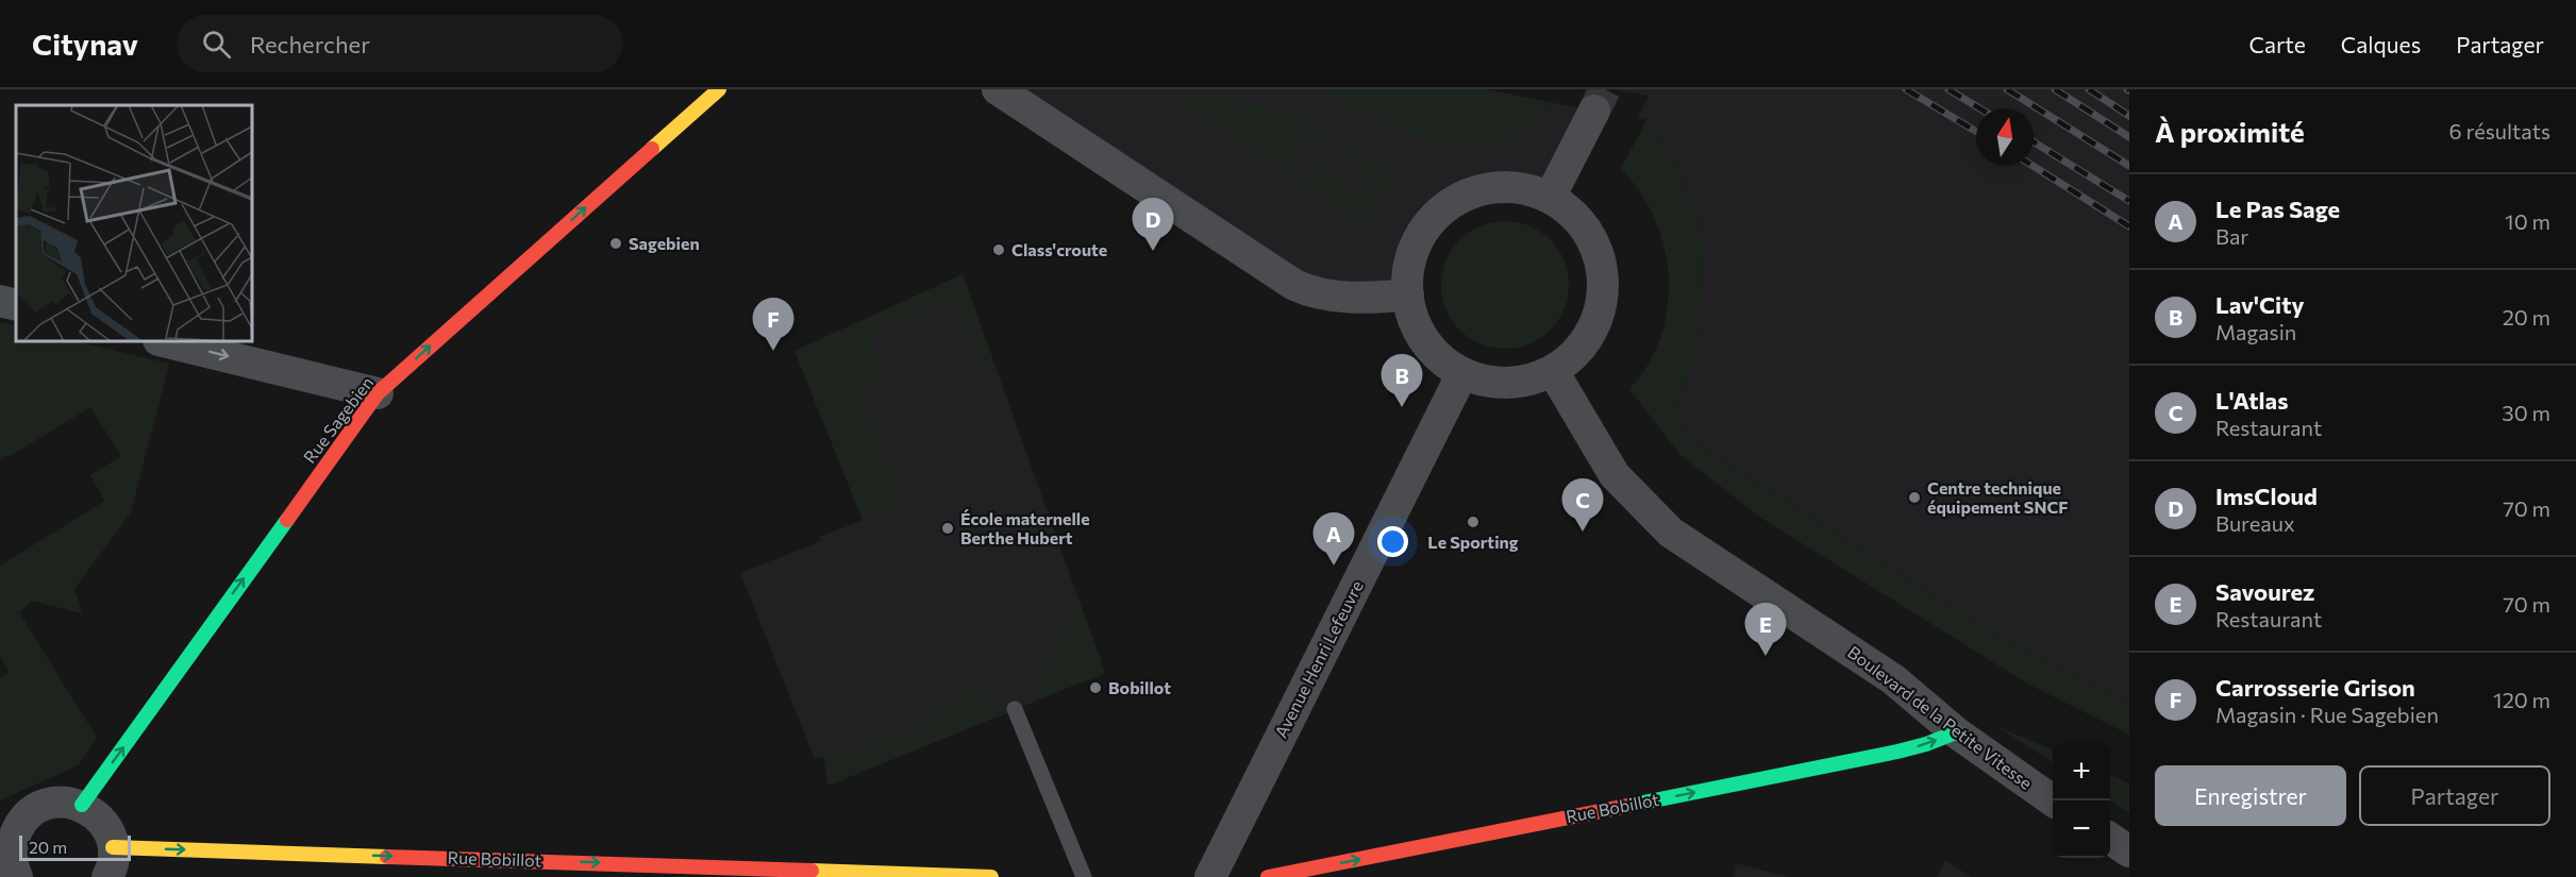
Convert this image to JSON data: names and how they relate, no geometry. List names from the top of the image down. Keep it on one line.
{"streets":{"street":["Rue Sagebien","Avenue Henri Lefeuvre","Boulevard de la Petite Vitesse","Rue Bobillot"]},"crossings":[["Rue Sagebien","Rue Bobillot"],["Avenue Henri Lefeuvre","Boulevard de la Petite Vitesse"],["Boulevard de la Petite Vitesse","Rue Bobillot"]],"one_way":["Rue Sagebien","Rue Bobillot"],"places":["Sagebien","Class'croute","Centre technique équipement SNCF","Le Sporting","École maternelle Berthe Hubert","Bobillot"],"scale_bar":"20 m","north":"top","page":{"header":"Citynav","search":"Rechercher","nav":["Carte","Calques","Partager"],"heading":["À proximité","6 résultats"],"list":[{"mark":"A","name":"Le Pas Sage","note":"Bar","value":"10 m"},{"mark":"B","name":"Lav'City","note":"Magasin","value":"20 m"},{"mark":"C","name":"L'Atlas","note":"Restaurant","value":"30 m"},{"mark":"D","name":"ImsCloud","note":"Bureaux","value":"70 m"},{"mark":"E","name":"Savourez","note":"Restaurant","value":"70 m"},{"mark":"F","name":"Carrosserie Grison","note":"Magasin · Rue Sagebien","value":"120 m"}],"pins":["D","F","B","C","A","E"],"map_buttons":["+","−"],"buttons":["Enregistrer","Partager"],"scale":"20 m"}}
